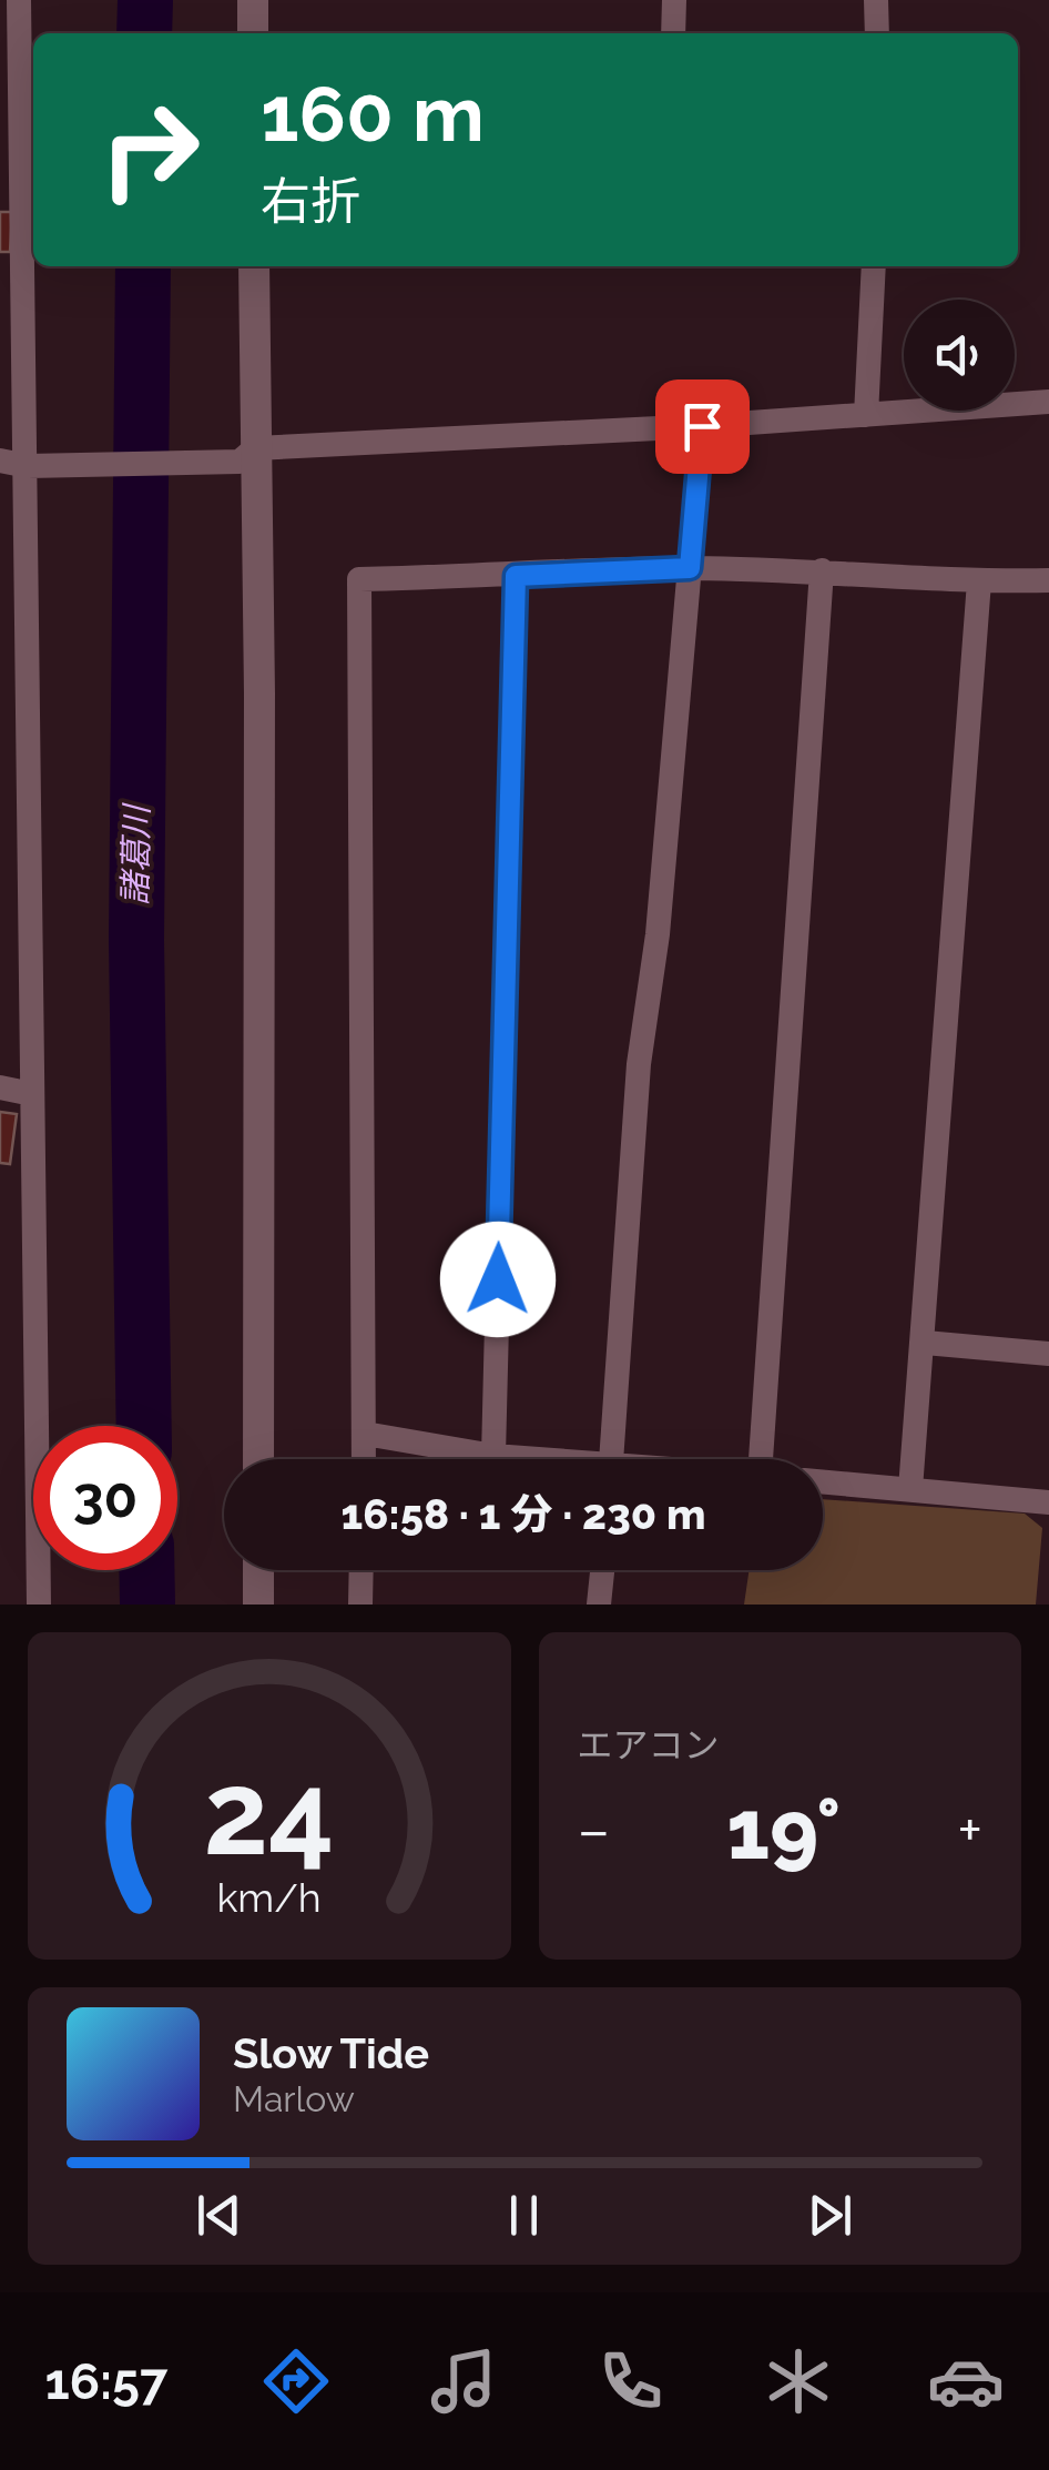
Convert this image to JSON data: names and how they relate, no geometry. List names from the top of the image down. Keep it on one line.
{"water":["諸葛川"],"page":{"turn":["160 m","右折"],"limit":"30","trip":"16:58 · 1 分 · 230 m","tile":"エアコン","heat":["−","19°","+"],"song":["Slow Tide","Marlow"],"tabs":"16:57","gauge":["24","km/h"]}}
